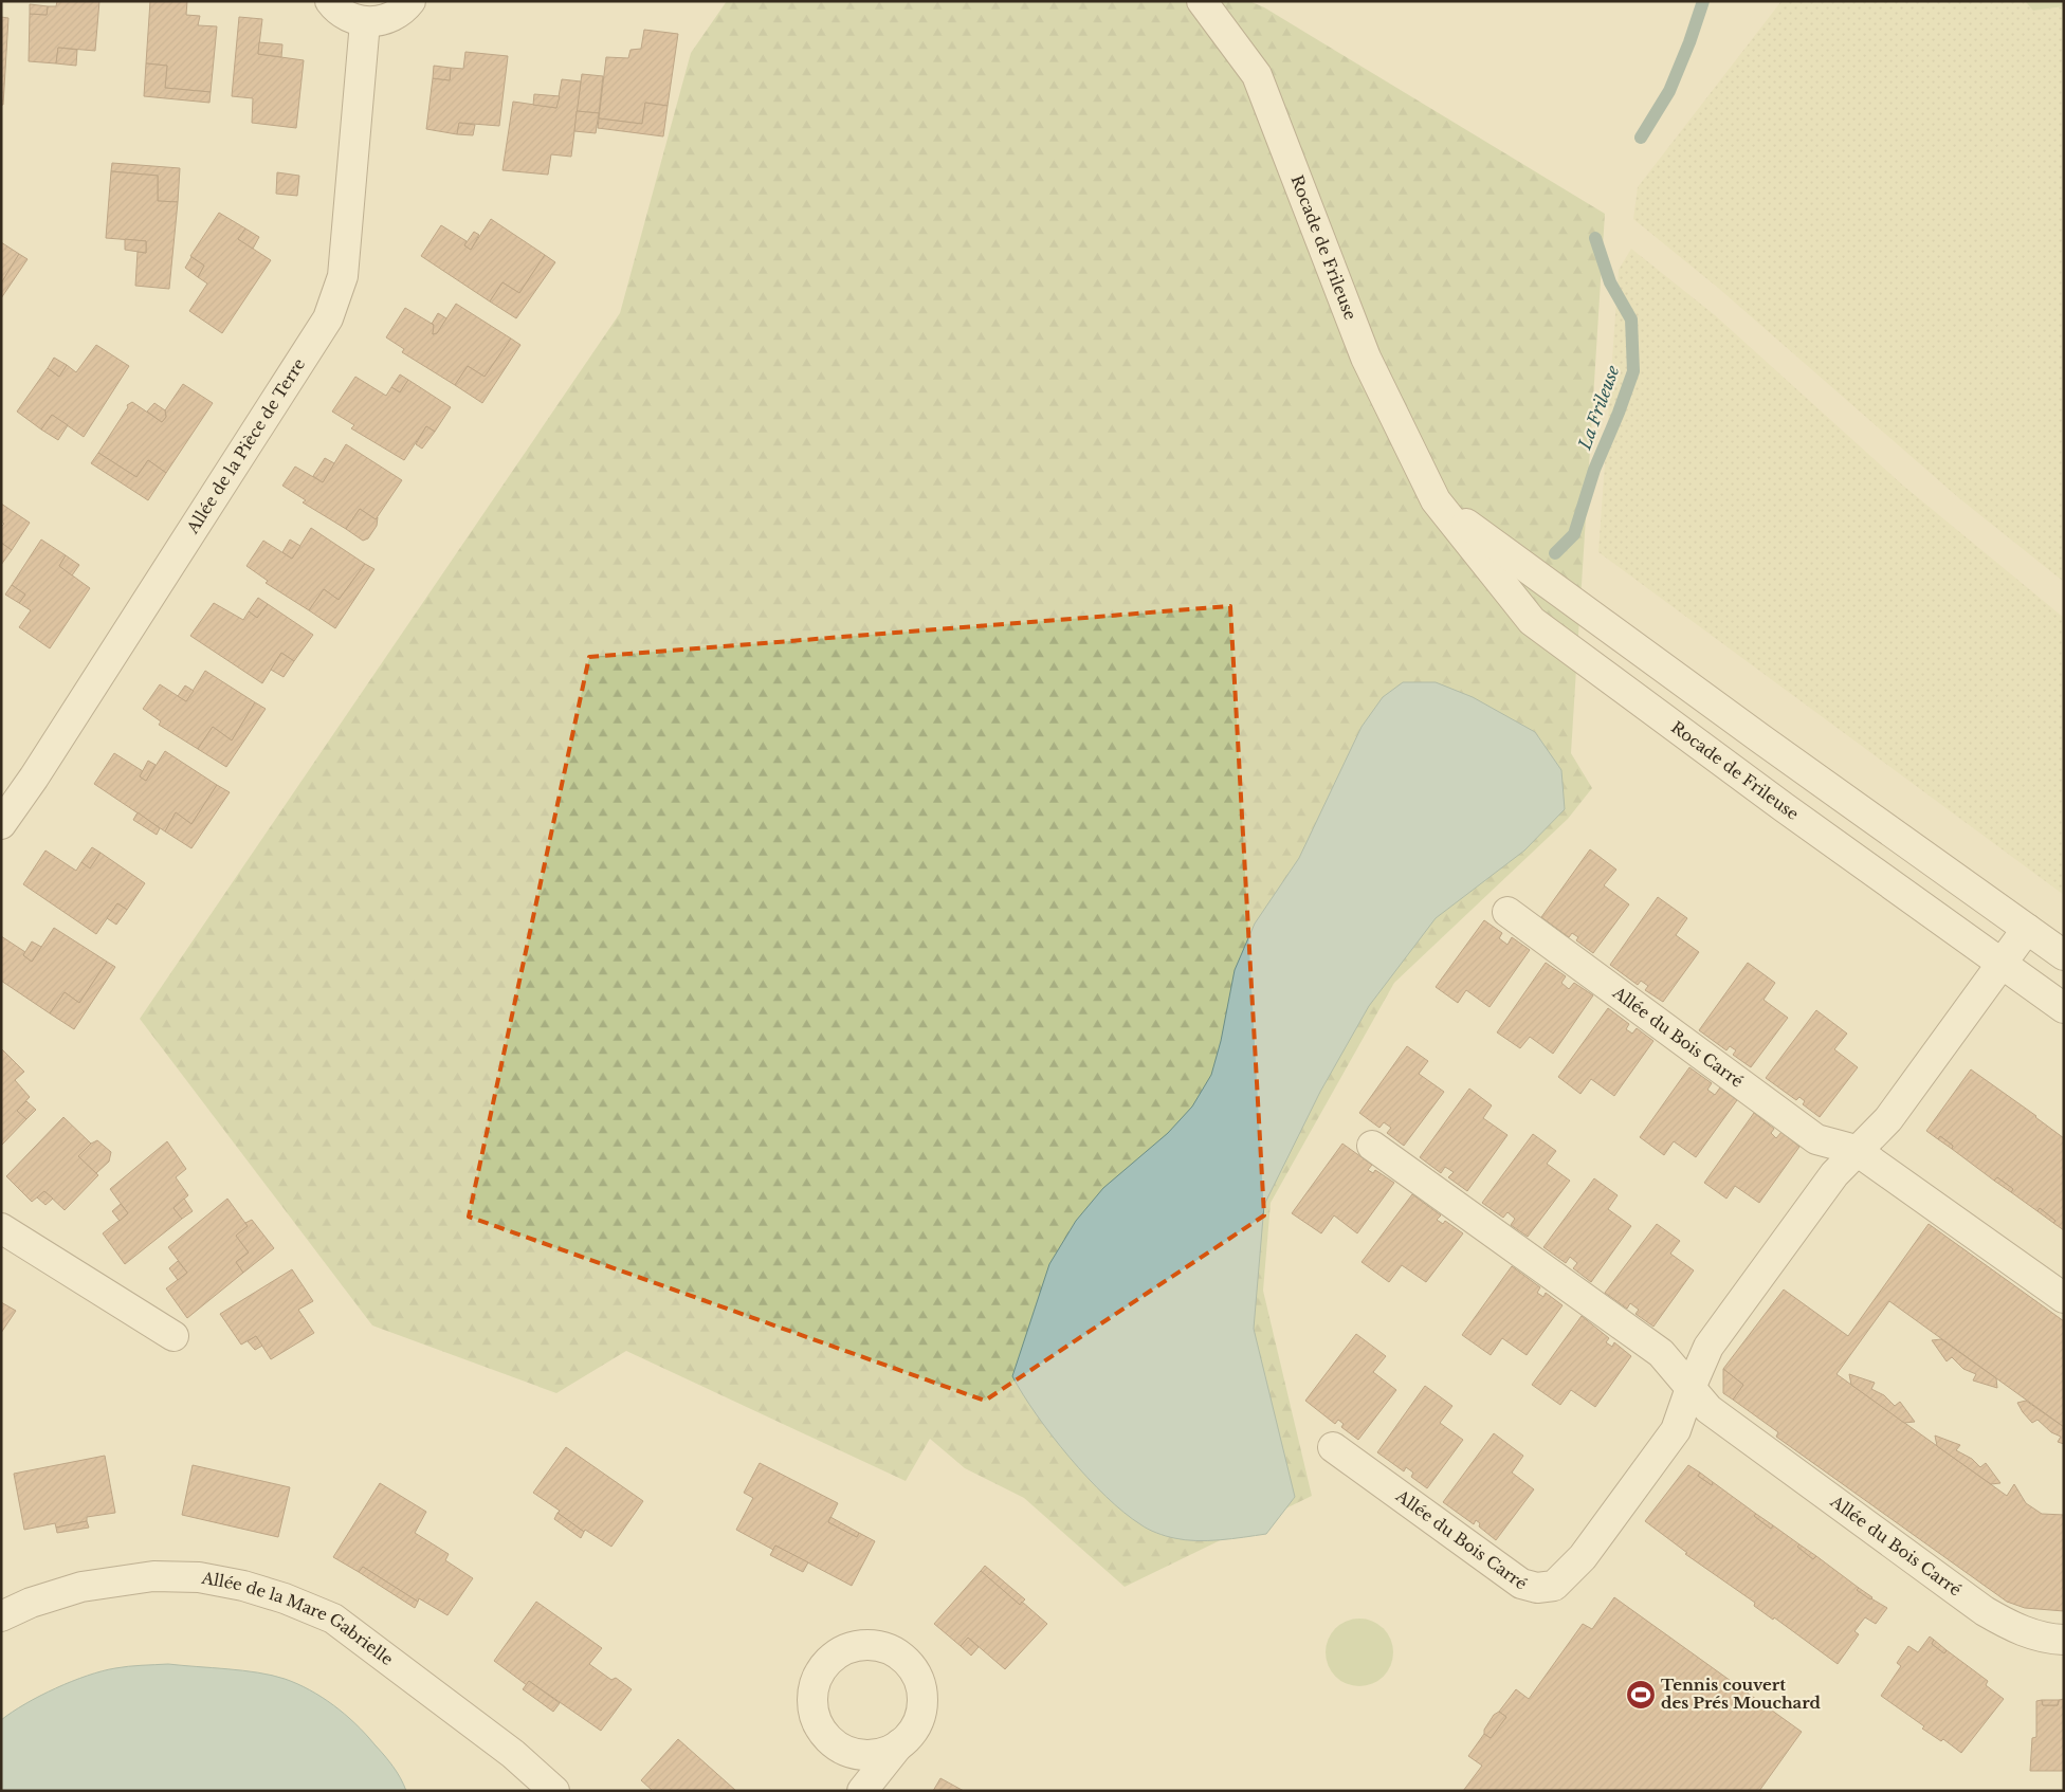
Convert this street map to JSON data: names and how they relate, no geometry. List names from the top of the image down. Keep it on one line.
{"streets":{"street":["Rocade de Frileuse","Allée de la Pièce de Terre","Allée du Bois Carré","Allée de la Mare Gabrielle"]},"crossings":[["Rocade de Frileuse","Allée du Bois Carré"]],"water":["La Frileuse"],"places":{"sports":["Tennis couvert des Prés Mouchard"]}}
